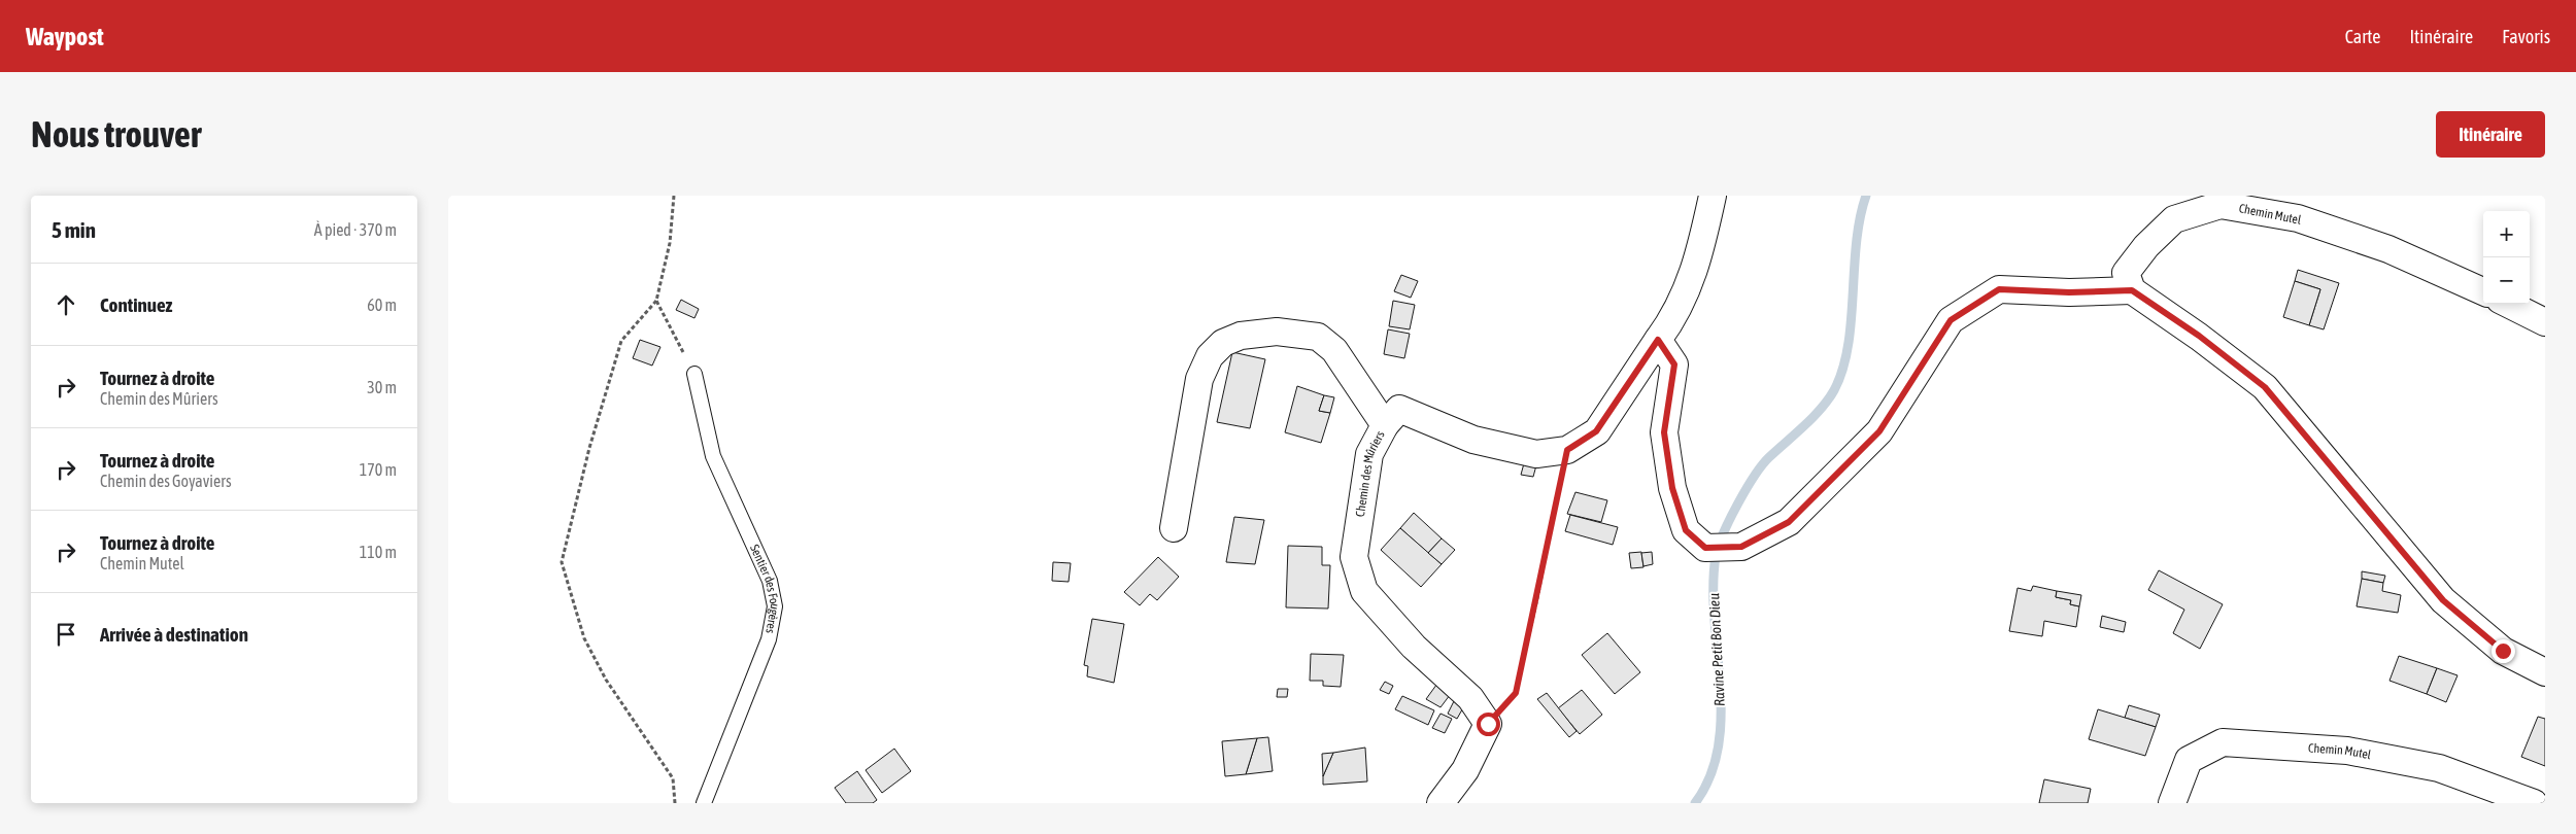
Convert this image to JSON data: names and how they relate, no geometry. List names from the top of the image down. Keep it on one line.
{"streets":{"street":["Chemin Mutel","Chemin des Mûriers"],"lane":["Sentier des Fougères"]},"water":["Ravine Petit Bon Dieu"],"page":{"header":"Waypost","nav":["Carte","Itinéraire","Favoris"],"buttons":"Itinéraire","title":"Nous trouver","heading":["5 min","À pied · 370 m"],"map_buttons":["+","−"],"list":[["Continuez","60 m"],["Tournez à droite","Chemin des Mûriers","30 m"],["Tournez à droite","Chemin des Goyaviers","170 m"],["Tournez à droite","Chemin Mutel","110 m"],"Arrivée à destination"]}}
